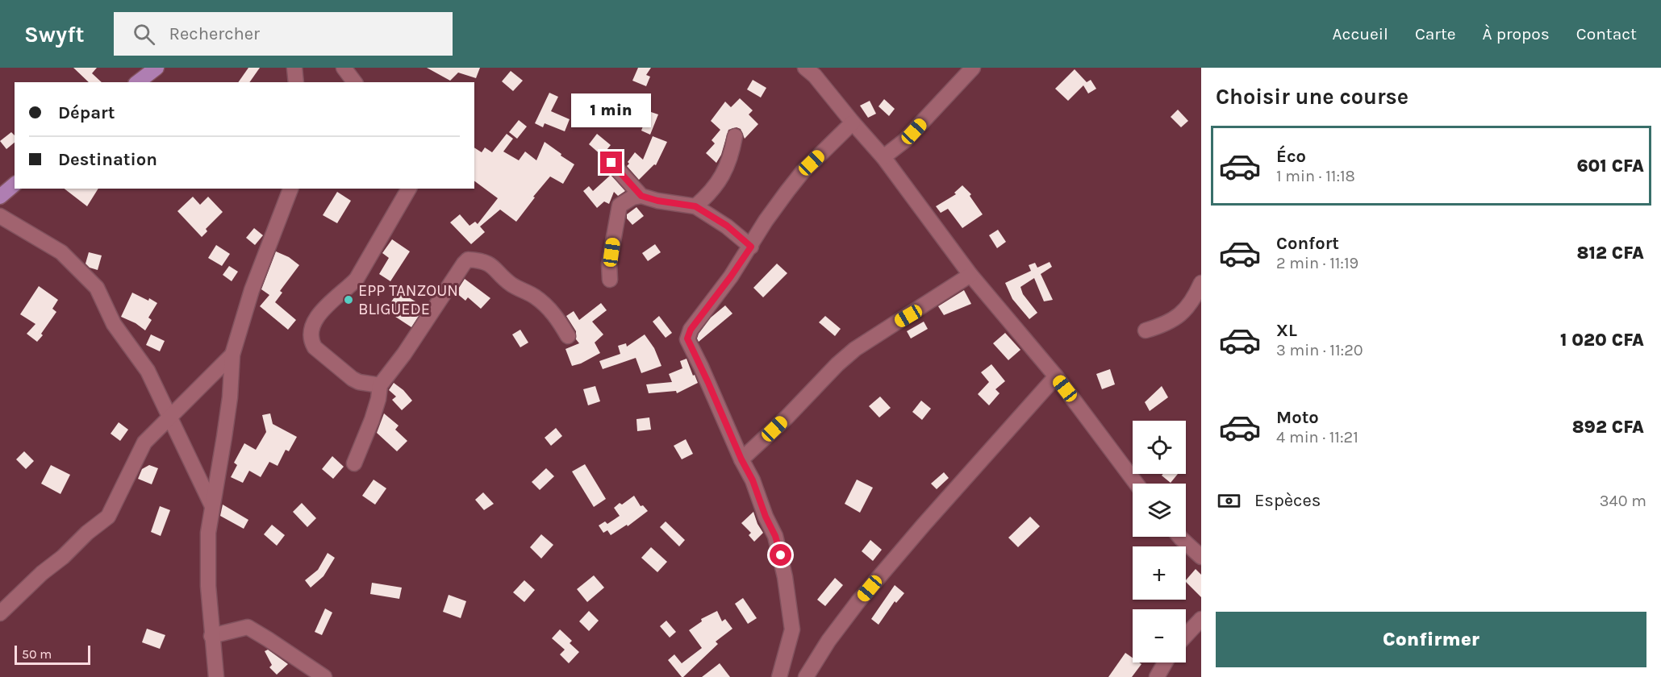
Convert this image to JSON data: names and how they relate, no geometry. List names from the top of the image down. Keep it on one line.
{"places":["EPP TANZOUN BLIGUEDE"],"scale_bar":"50 m","page":{"header":"Swyft","search":"Rechercher","nav":["Accueil","Carte","À propos","Contact"],"heading":"Choisir une course","banner":["Départ","Destination"],"bubble":"1 min","list":[{"name":"Éco","note":"1 min · 11:18","value":"601 CFA"},{"name":"Confort","note":"2 min · 11:19","value":"812 CFA"},{"name":"XL","note":"3 min · 11:20","value":"1 020 CFA"},{"name":"Moto","note":"4 min · 11:21","value":"892 CFA"}],"map_buttons":["+","−"],"pay":["Espèces","340 m"],"buttons":"Confirmer","scale":"50 m"}}
